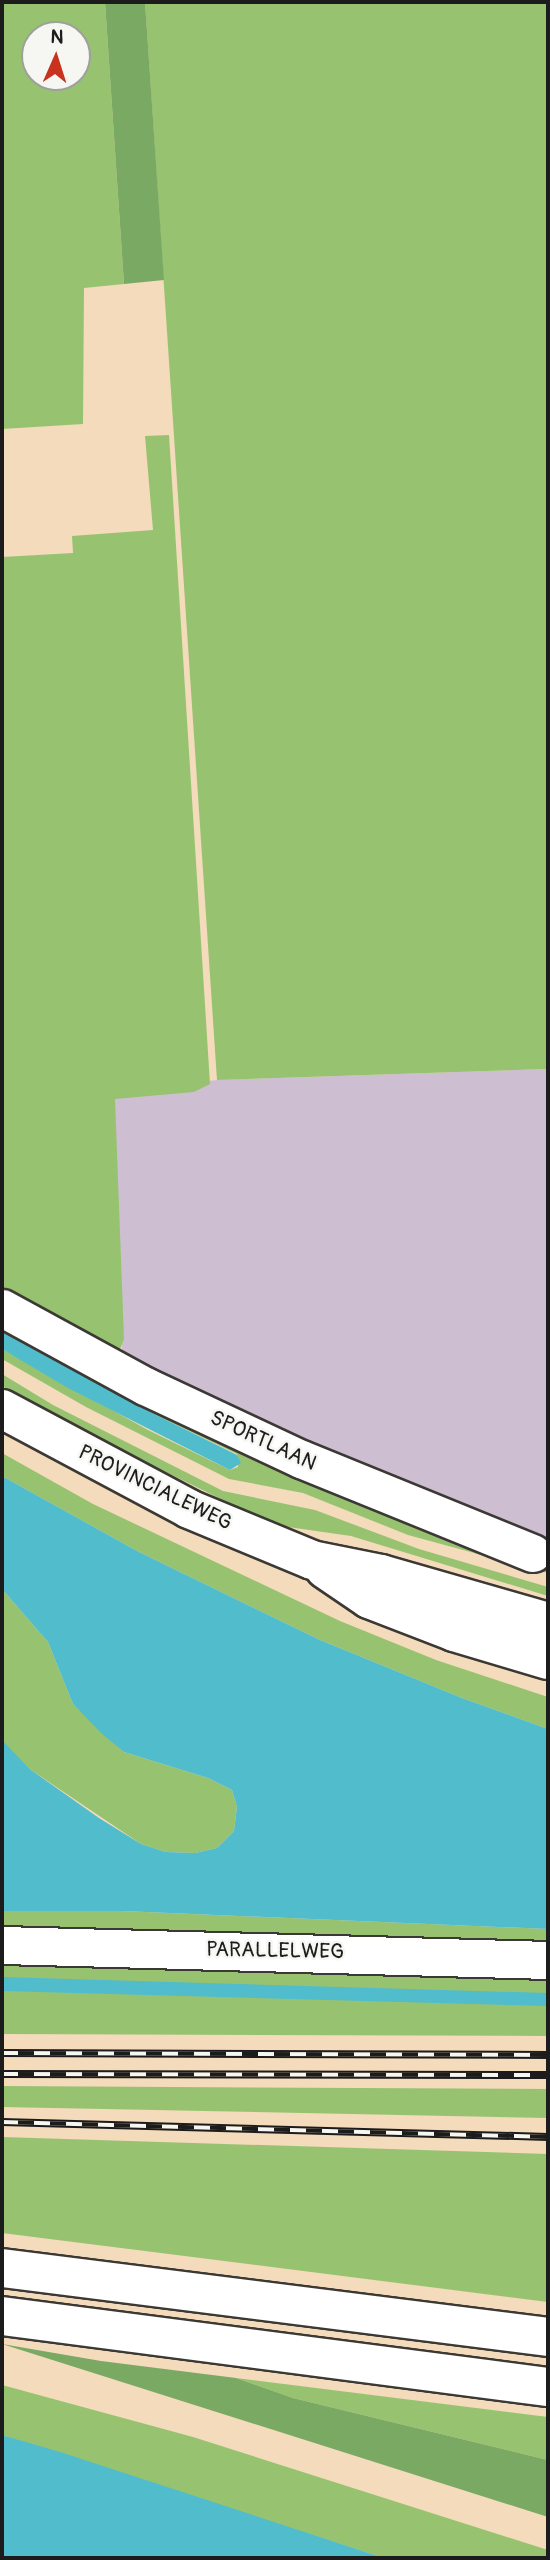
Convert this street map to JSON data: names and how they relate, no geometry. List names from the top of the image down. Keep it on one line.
{"streets":{"main road":["PROVINCIALEWEG"],"street":["SPORTLAAN","PARALLELWEG"]},"north":"top"}
